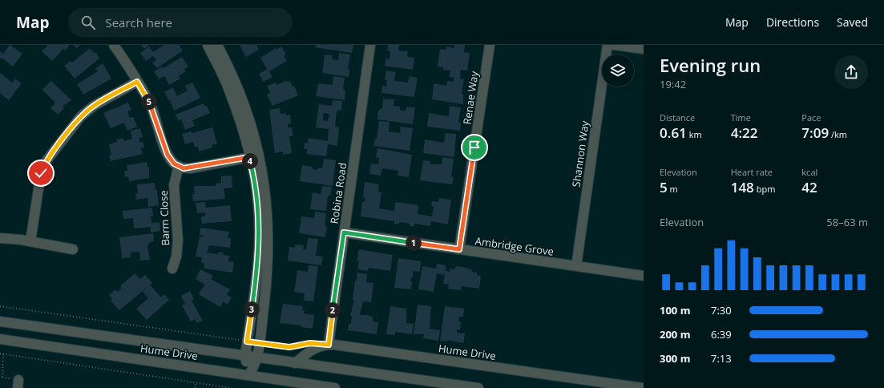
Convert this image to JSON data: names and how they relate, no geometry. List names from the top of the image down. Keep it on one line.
{"streets":{"street":["Renae Way","Shannon Way","Robina Road","Barm Close","Ambridge Grove","Hume Drive"]},"crossings":[["Renae Way","Ambridge Grove"],["Shannon Way","Ambridge Grove"],["Robina Road","Ambridge Grove"],["Robina Road","Hume Drive"]],"page":{"header":"Map","search":"Search here","nav":["Map","Directions","Saved"],"heading":["Evening run","19:42"],"pins":["5","4","1","3","2"],"stats":[["Distance","0.61 km"],["Time","4:22"],["Pace","7:09 /km"],["Elevation","5 m"],["Heart rate","148 bpm"],["kcal","42"]],"chart":["Elevation","58–63 m"],"list":[{"name":"100 m","note":"7:30"},{"name":"200 m","note":"6:39"},{"name":"300 m","note":"7:13"}]}}
